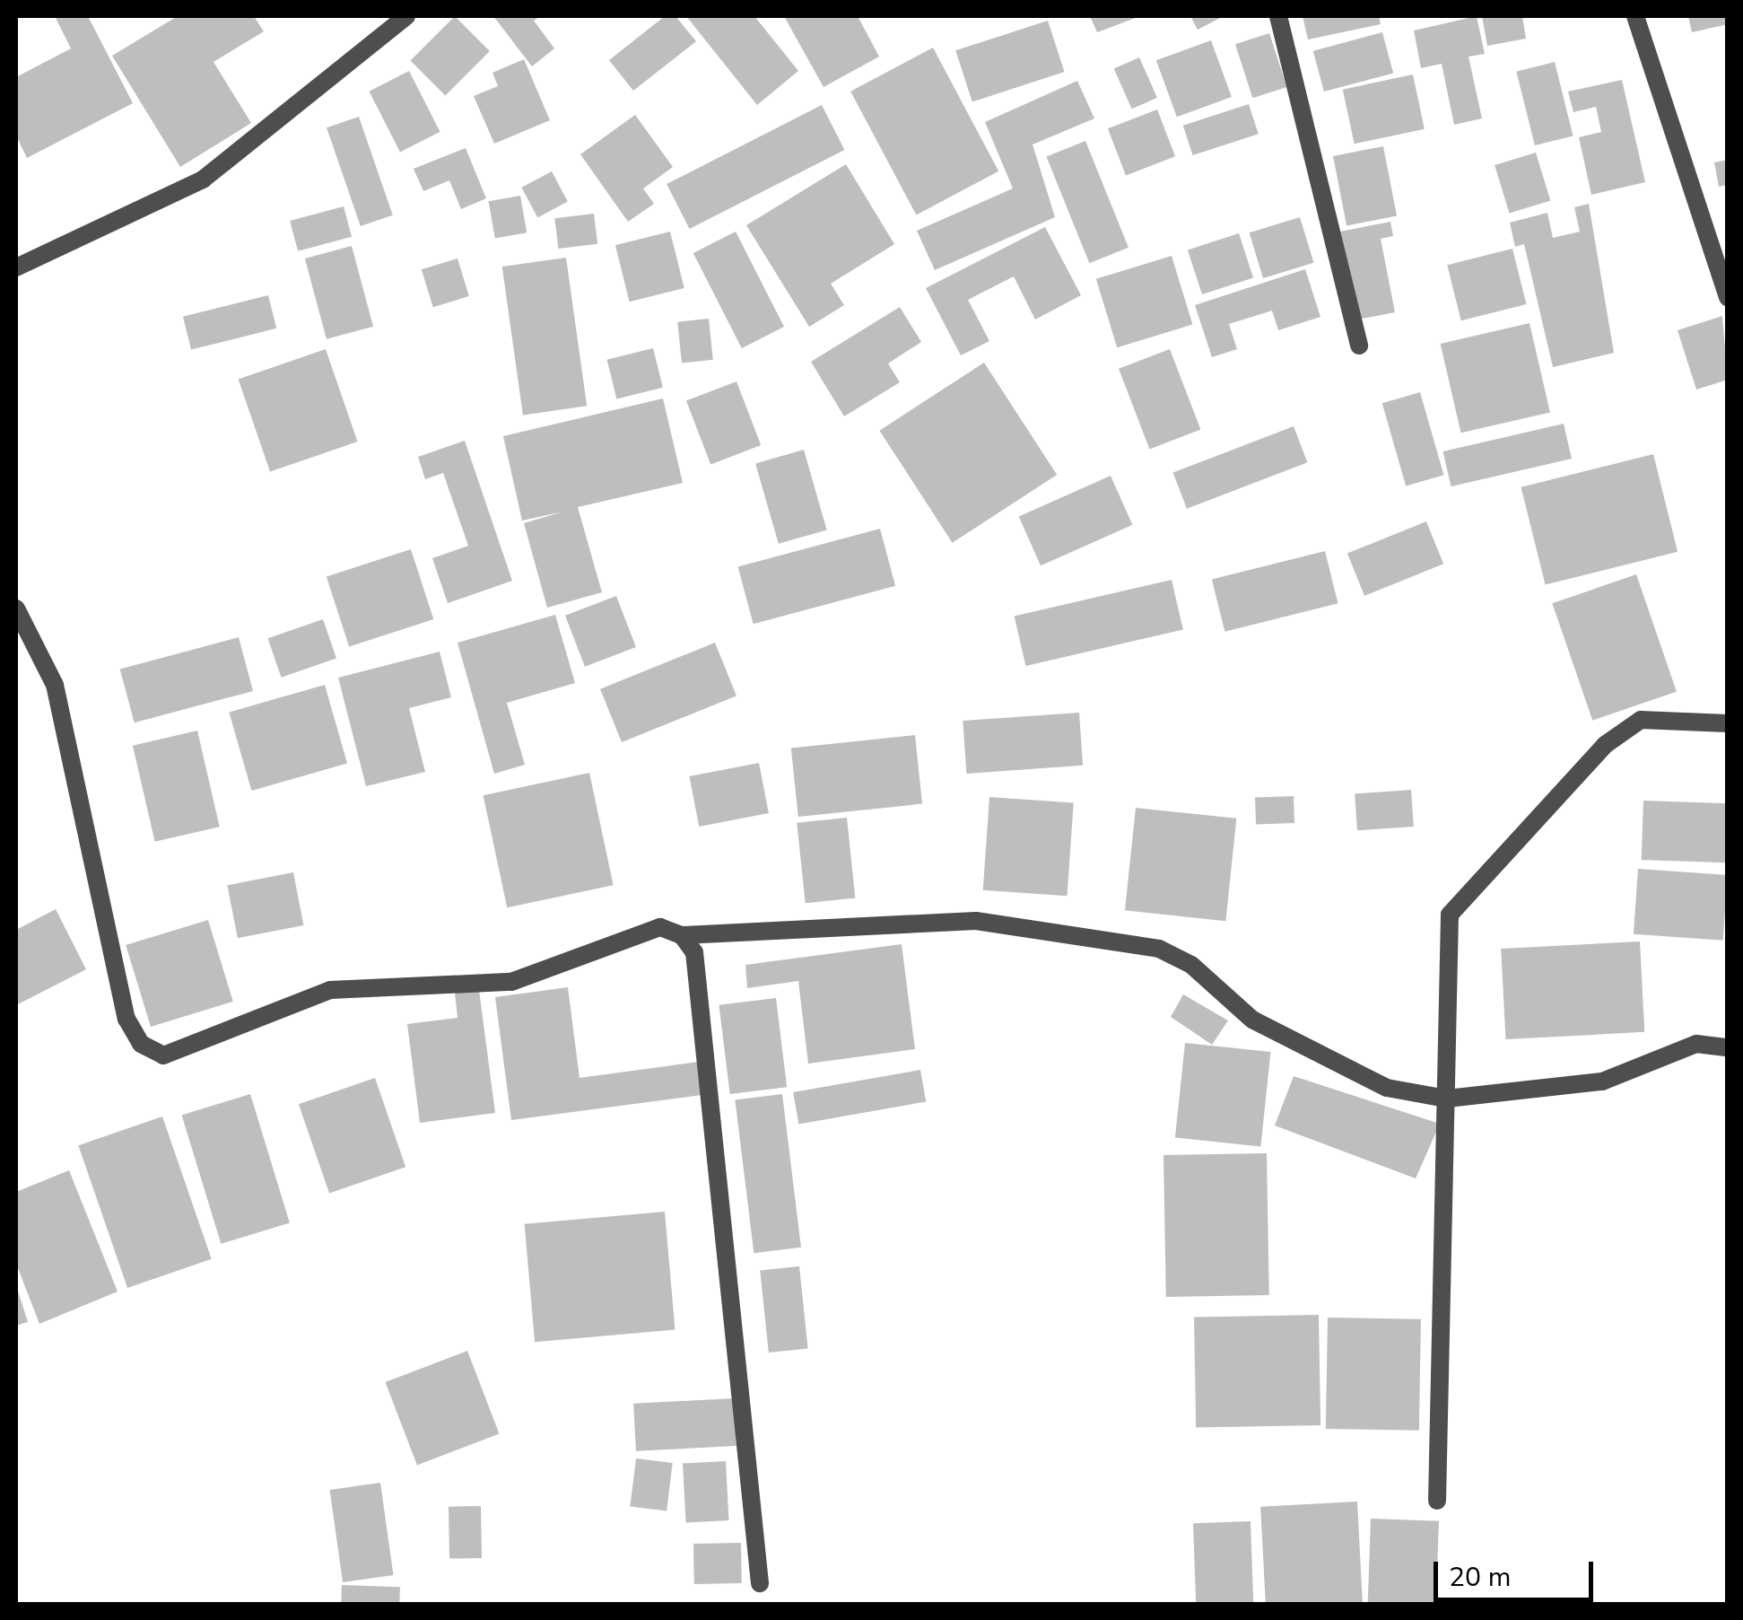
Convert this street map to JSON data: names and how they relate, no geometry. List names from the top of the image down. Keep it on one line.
{"scale_bar":"20 m"}
